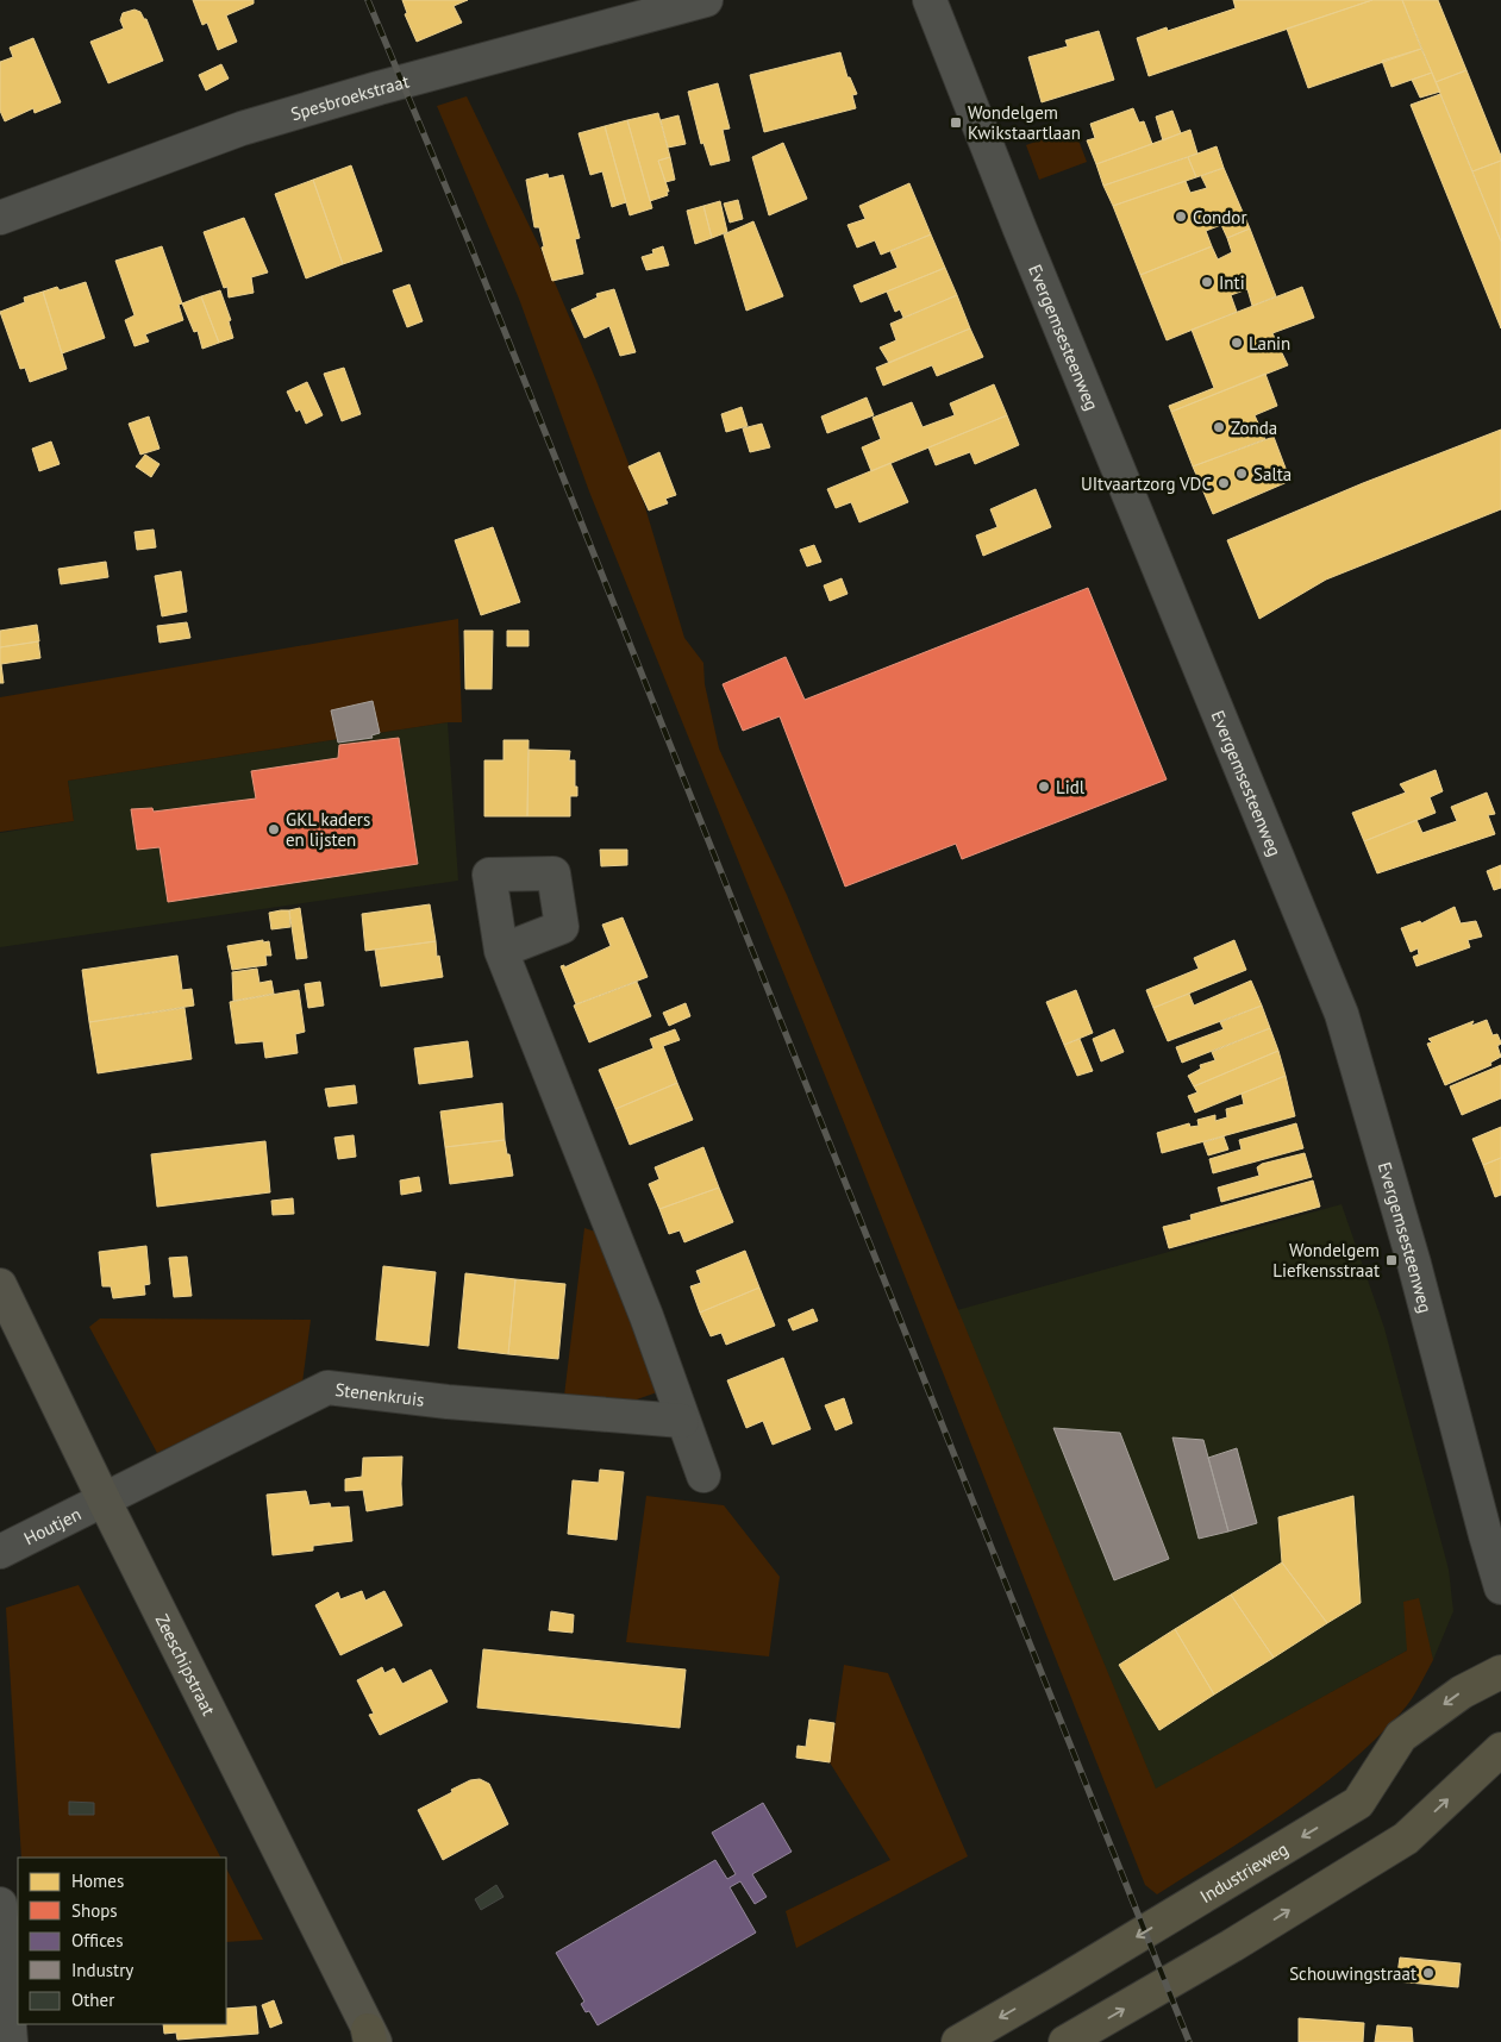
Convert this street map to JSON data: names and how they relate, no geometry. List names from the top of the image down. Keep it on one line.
{"streets":{"highway":["Industrieweg"],"main road":["Zeeschipstraat"],"street":["Spesbroekstraat","Evergemsesteenweg","Stenenkruis","Houtjen"]},"crossings":[["Stenenkruis","Houtjen"],["Stenenkruis","Zeeschipstraat"],["Houtjen","Zeeschipstraat"]],"places":{"transit":["Wondelgem Kwikstaartlaan","Wondelgem Liefkensstraat"],"other":["Condor","Inti","Lanin","Zonda","Salta","UItvaartzorg VDC","Lidl","GKL kaders en lijsten","Schouwingstraat"]},"legend":["Homes","Shops","Offices","Industry","Other"]}
